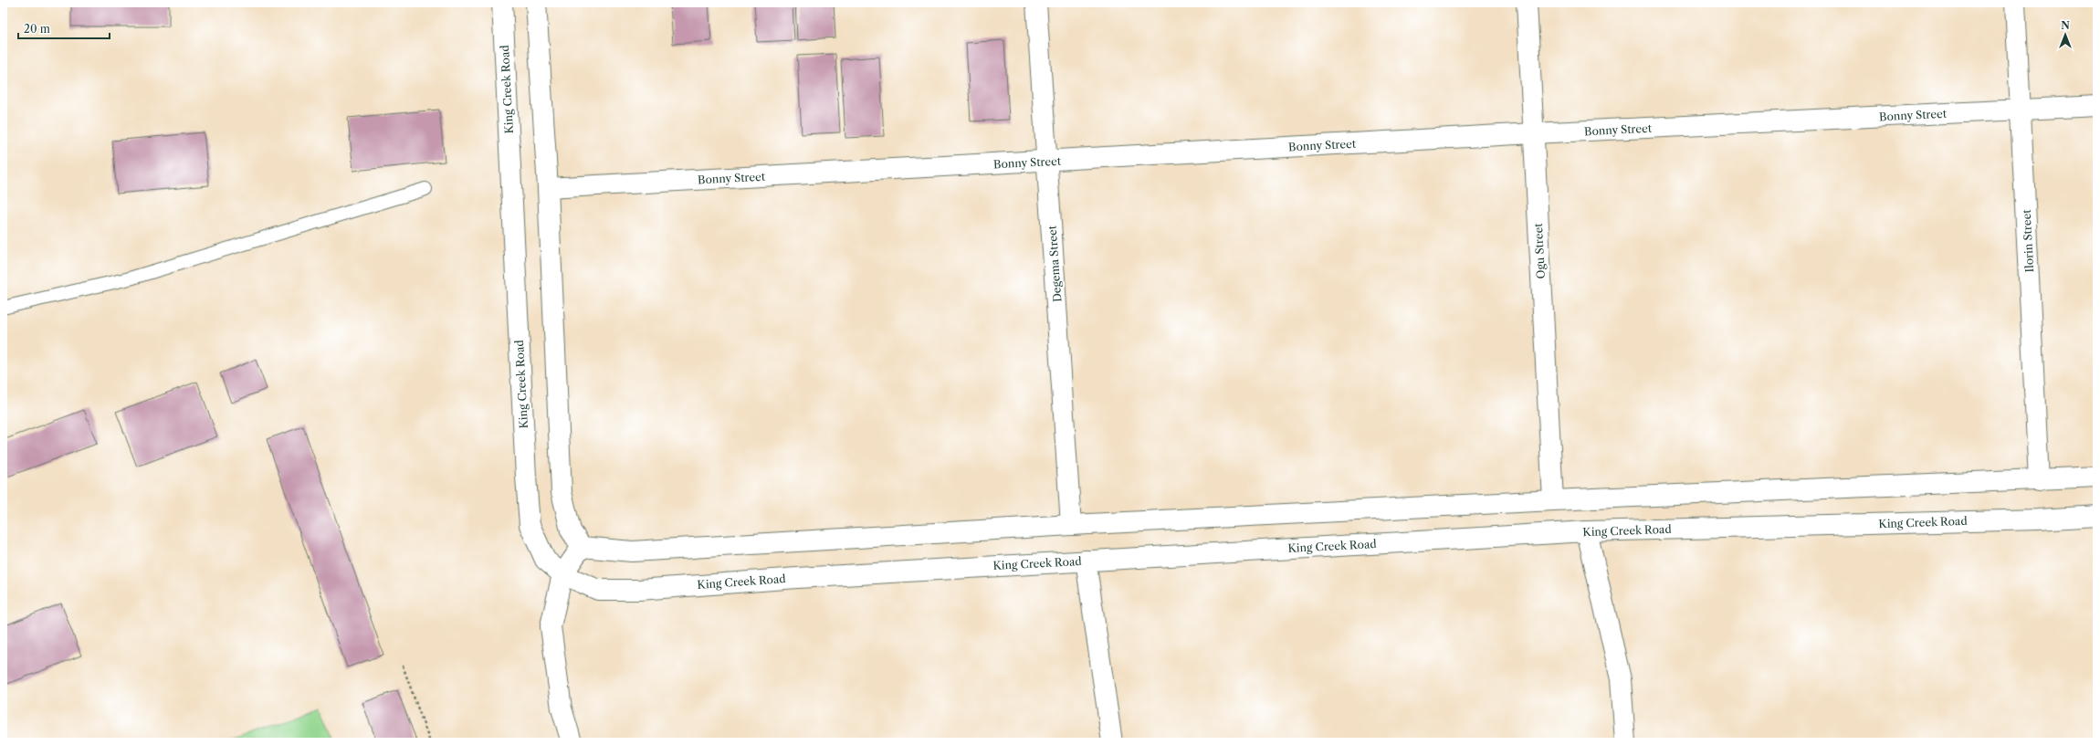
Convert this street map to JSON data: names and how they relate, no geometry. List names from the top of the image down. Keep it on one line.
{"streets":{"street":["King Creek Road","Bonny Street","Ilorin Street","Ogu Street","Degema Street"]},"crossings":[["Bonny Street","Ilorin Street"],["Bonny Street","Ogu Street"],["Bonny Street","Degema Street"]],"scale_bar":"20 m","north":"top"}
